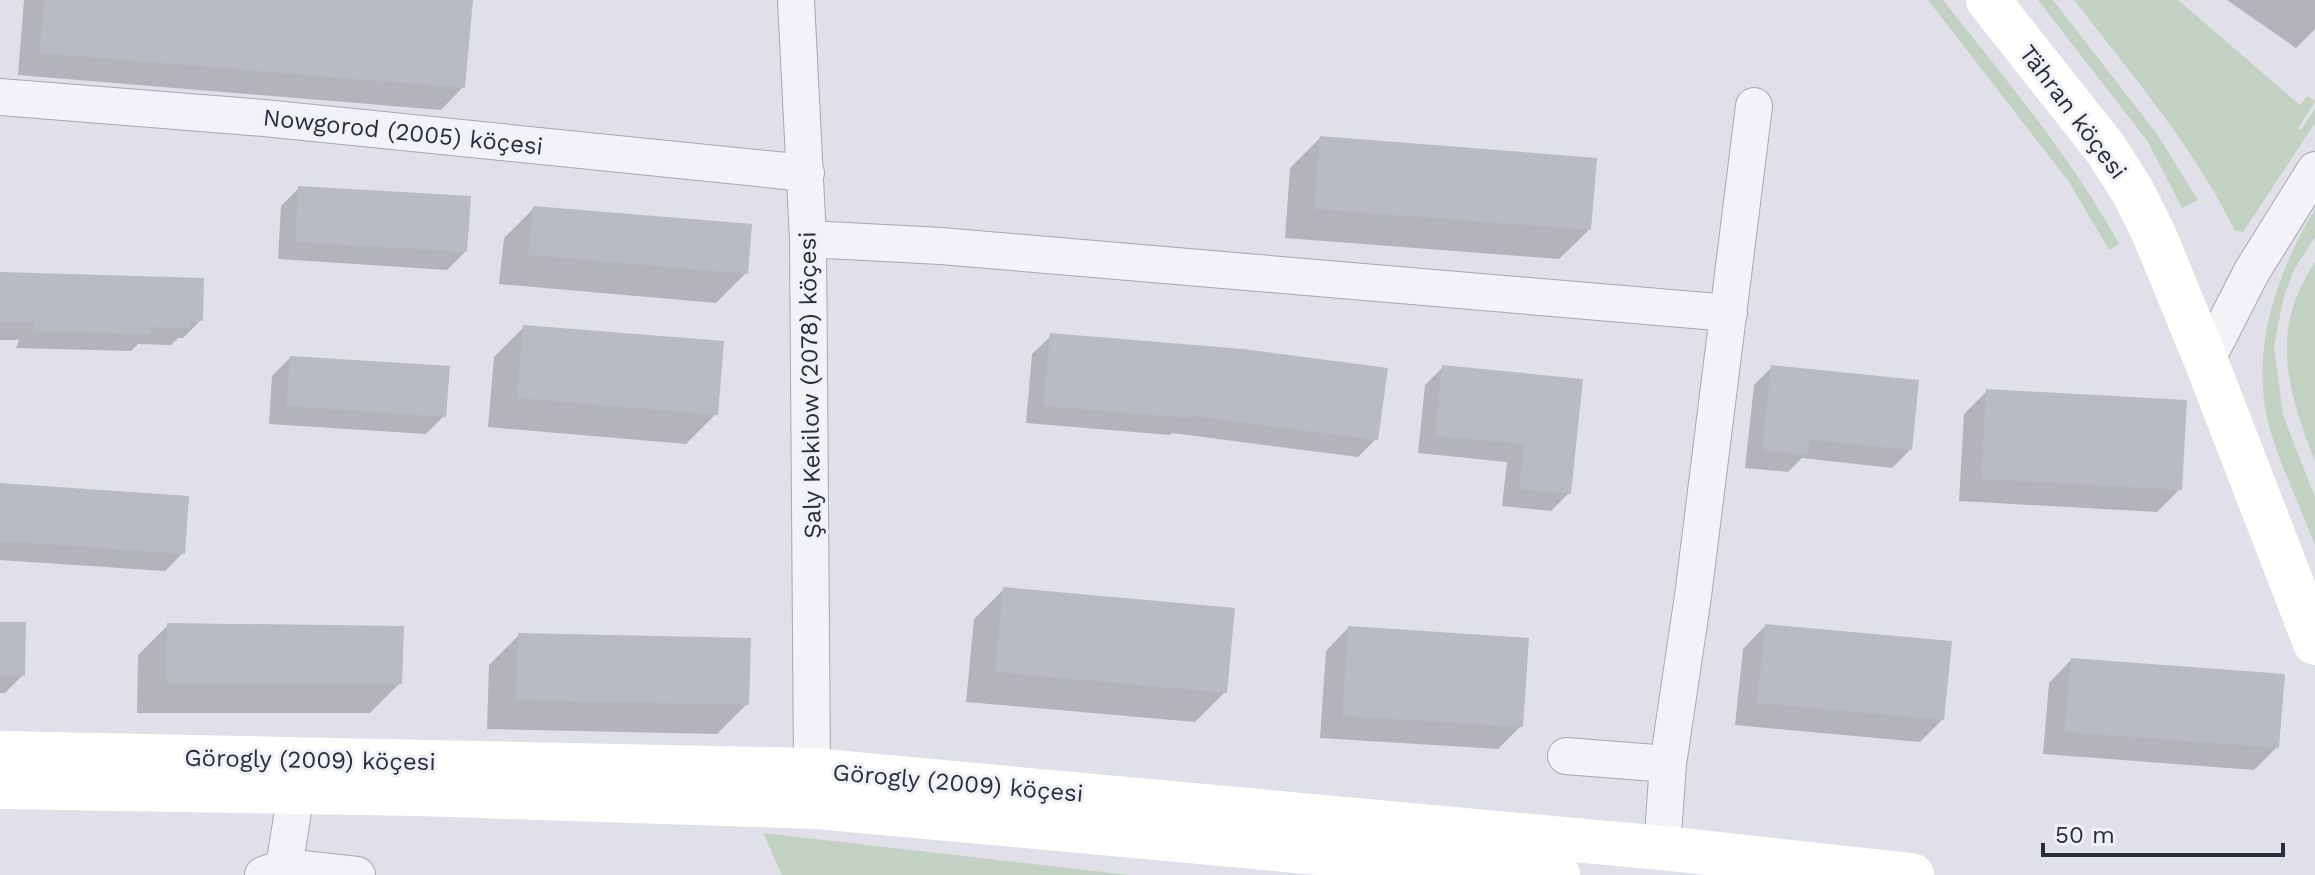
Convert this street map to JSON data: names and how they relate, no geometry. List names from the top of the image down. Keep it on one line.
{"streets":{"main road":["Tähran köçesi","Görogly (2009) köçesi"],"street":["Nowgorod (2005) köçesi","Şaly Kekilow (2078) köçesi"]},"crossings":[["Nowgorod (2005) köçesi","Şaly Kekilow (2078) köçesi"],["Şaly Kekilow (2078) köçesi","Görogly (2009) köçesi"]],"scale_bar":"50 m"}
